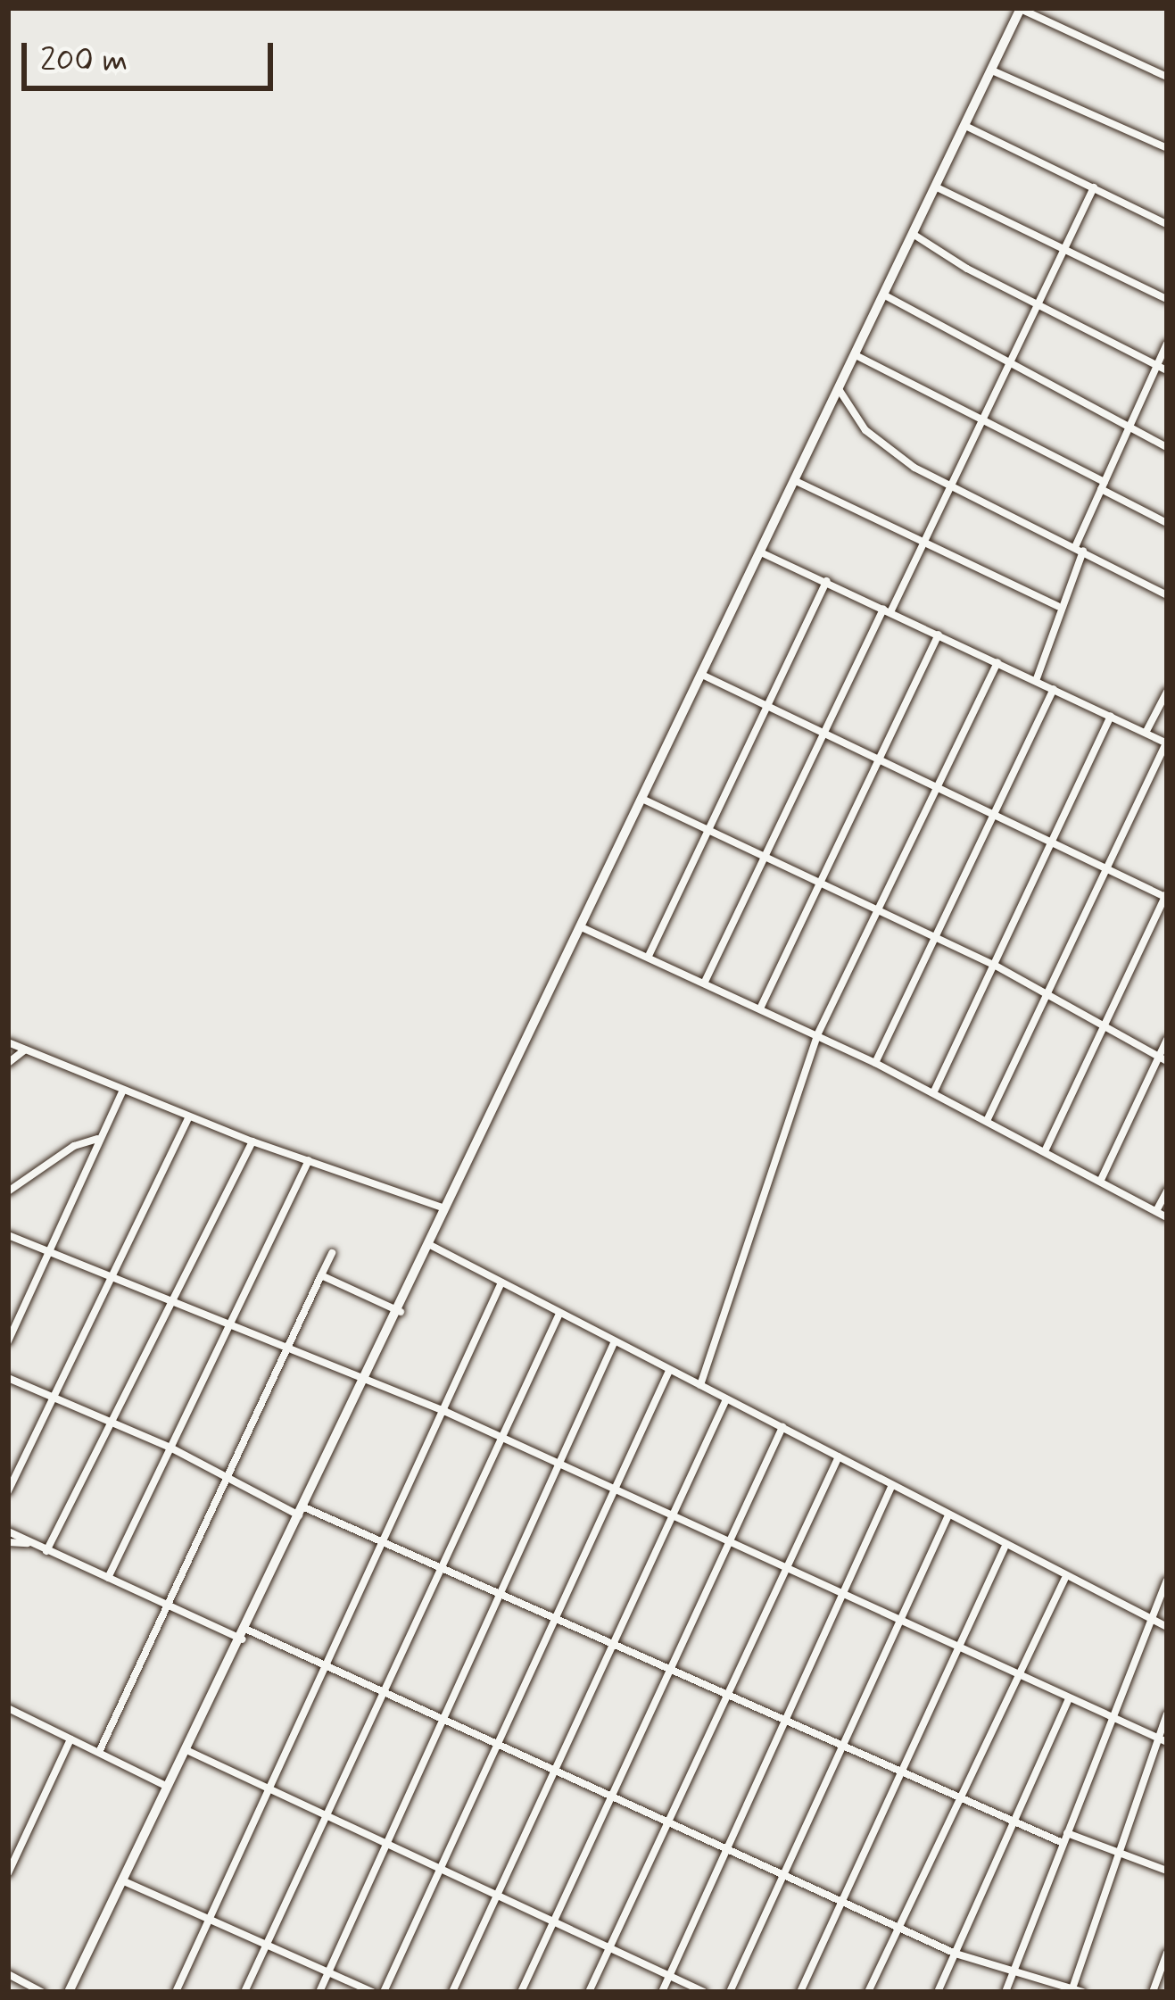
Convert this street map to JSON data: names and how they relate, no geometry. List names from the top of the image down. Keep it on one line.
{"scale_bar":"200 m"}
